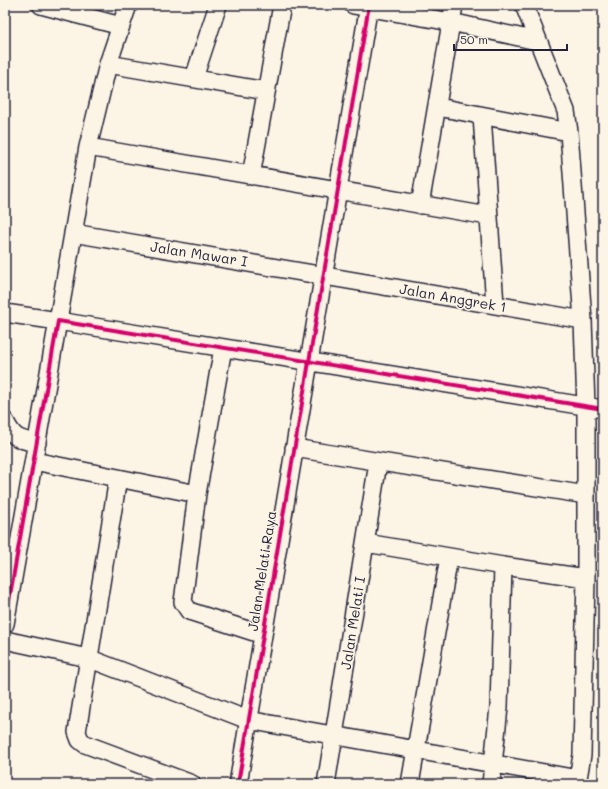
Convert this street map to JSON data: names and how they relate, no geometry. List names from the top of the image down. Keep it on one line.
{"streets":{"street":["Jalan Mawar I","Jalan Anggrek 1","Jalan Melati Raya","Jalan Melati I"]},"crossings":[["Jalan Mawar I","Jalan Anggrek 1"],["Jalan Mawar I","Jalan Melati Raya"],["Jalan Anggrek 1","Jalan Melati Raya"]],"scale_bar":"50 m"}
